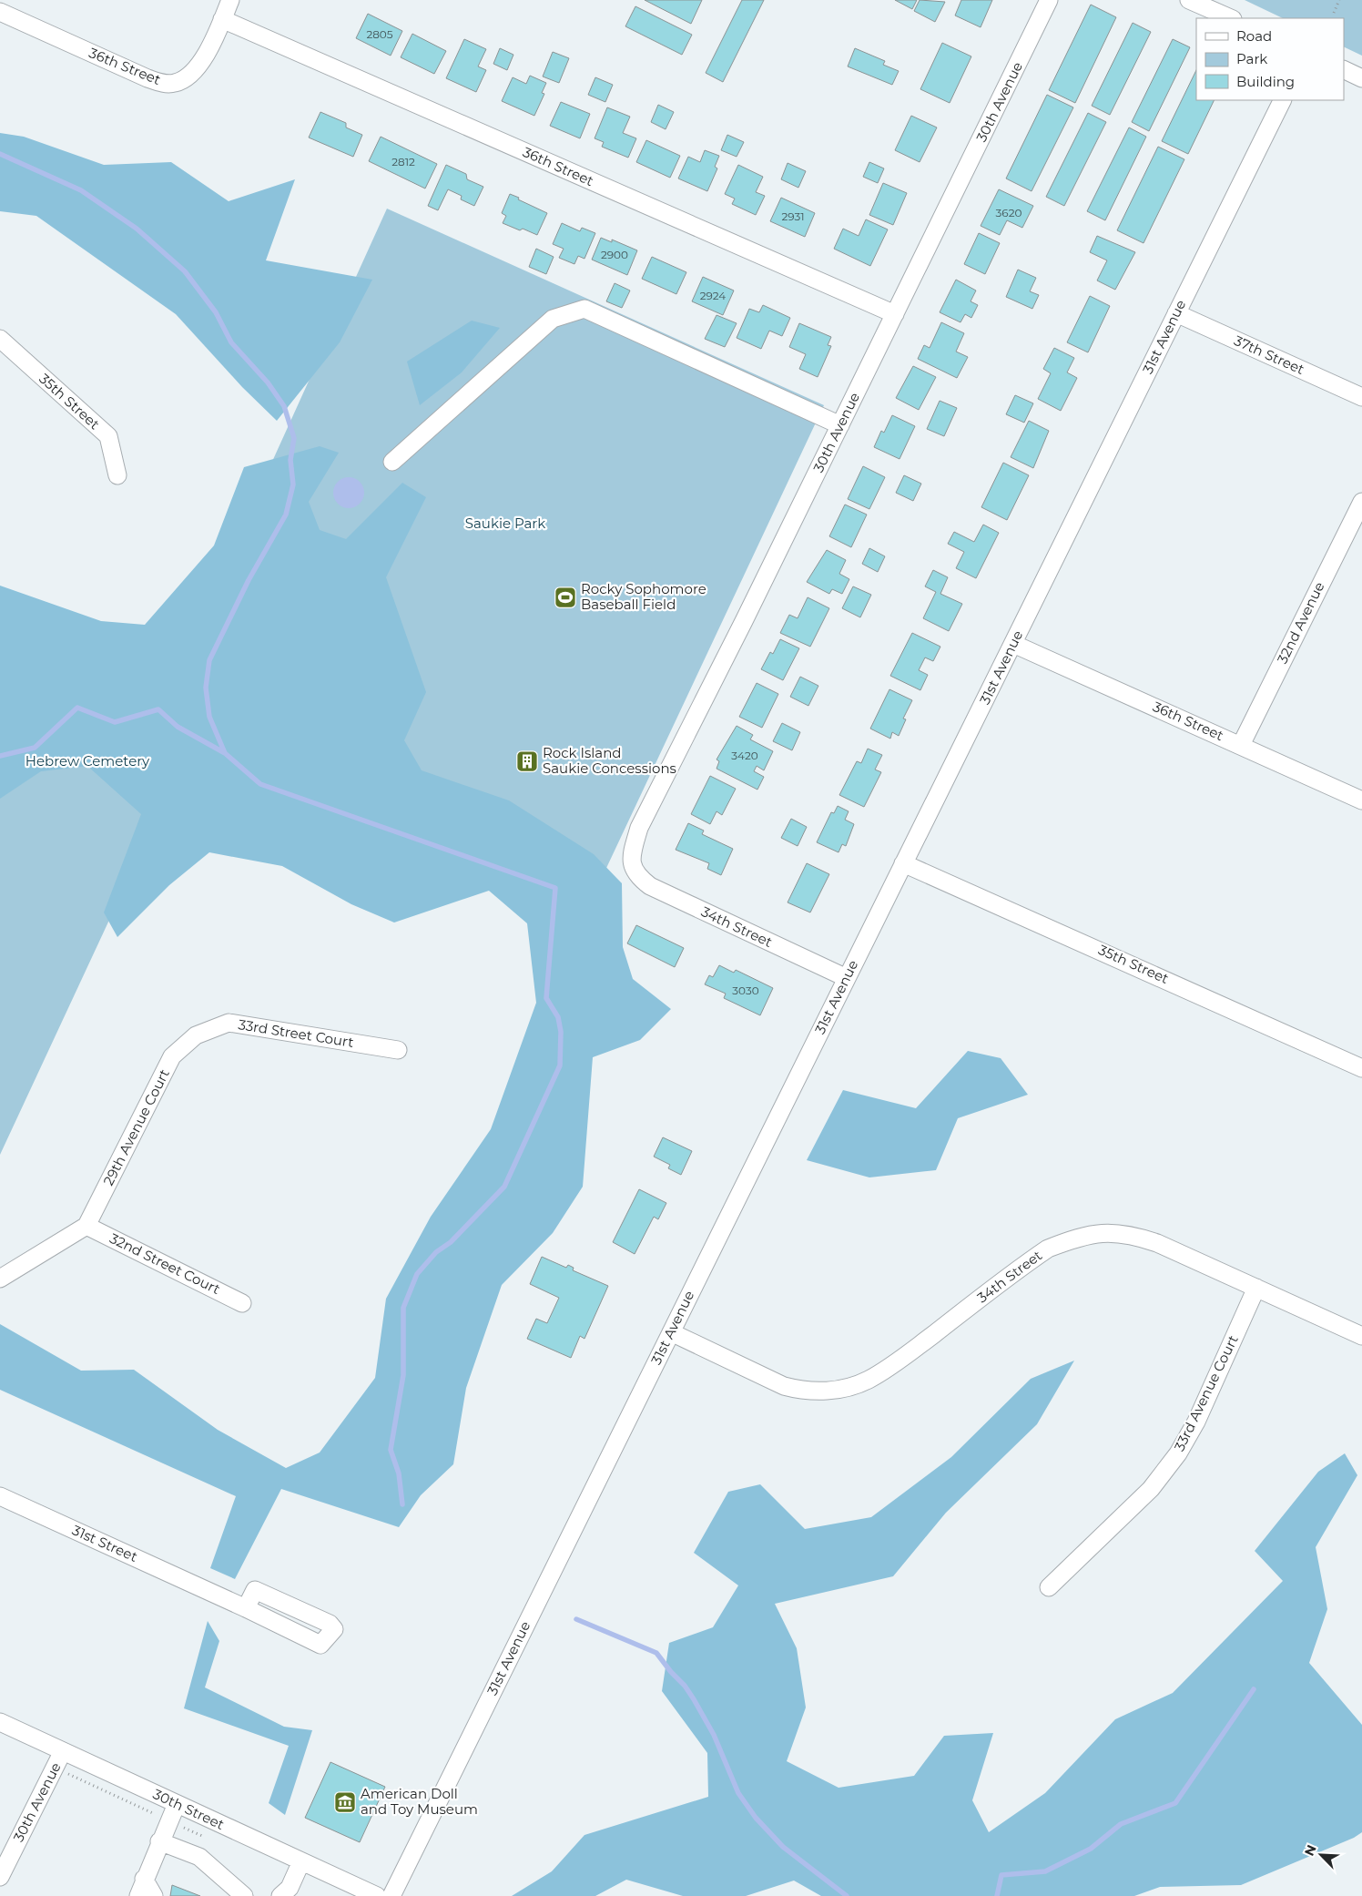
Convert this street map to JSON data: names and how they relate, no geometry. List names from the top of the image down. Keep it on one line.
{"streets":{"street":["36th Street","30th Avenue","31st Avenue","37th Street","35th Street","32nd Avenue","34th Street","33rd Street Court","29th Avenue Court","32nd Street Court","33rd Avenue Court","31st Street","30th Street"]},"crossings":[["36th Street","30th Avenue"],["36th Street","31st Avenue"],["36th Street","32nd Avenue"],["30th Avenue","34th Street"],["30th Avenue","30th Street"],["31st Avenue","37th Street"],["31st Avenue","35th Street"],["31st Avenue","34th Street"],["34th Street","33rd Avenue Court"],["33rd Street Court","29th Avenue Court"],["29th Avenue Court","32nd Street Court"]],"parks":["Saukie Park","Hebrew Cemetery"],"places":{"sports":["Rocky Sophomore Baseball Field"],"building":["Rock Island Saukie Concessions"],"museum":["American Doll and Toy Museum"]},"house_numbers":["2805","2812","3620","2931","2900","2924","3420","3030"],"legend":["Road","Park","Building"],"north":"top left"}
